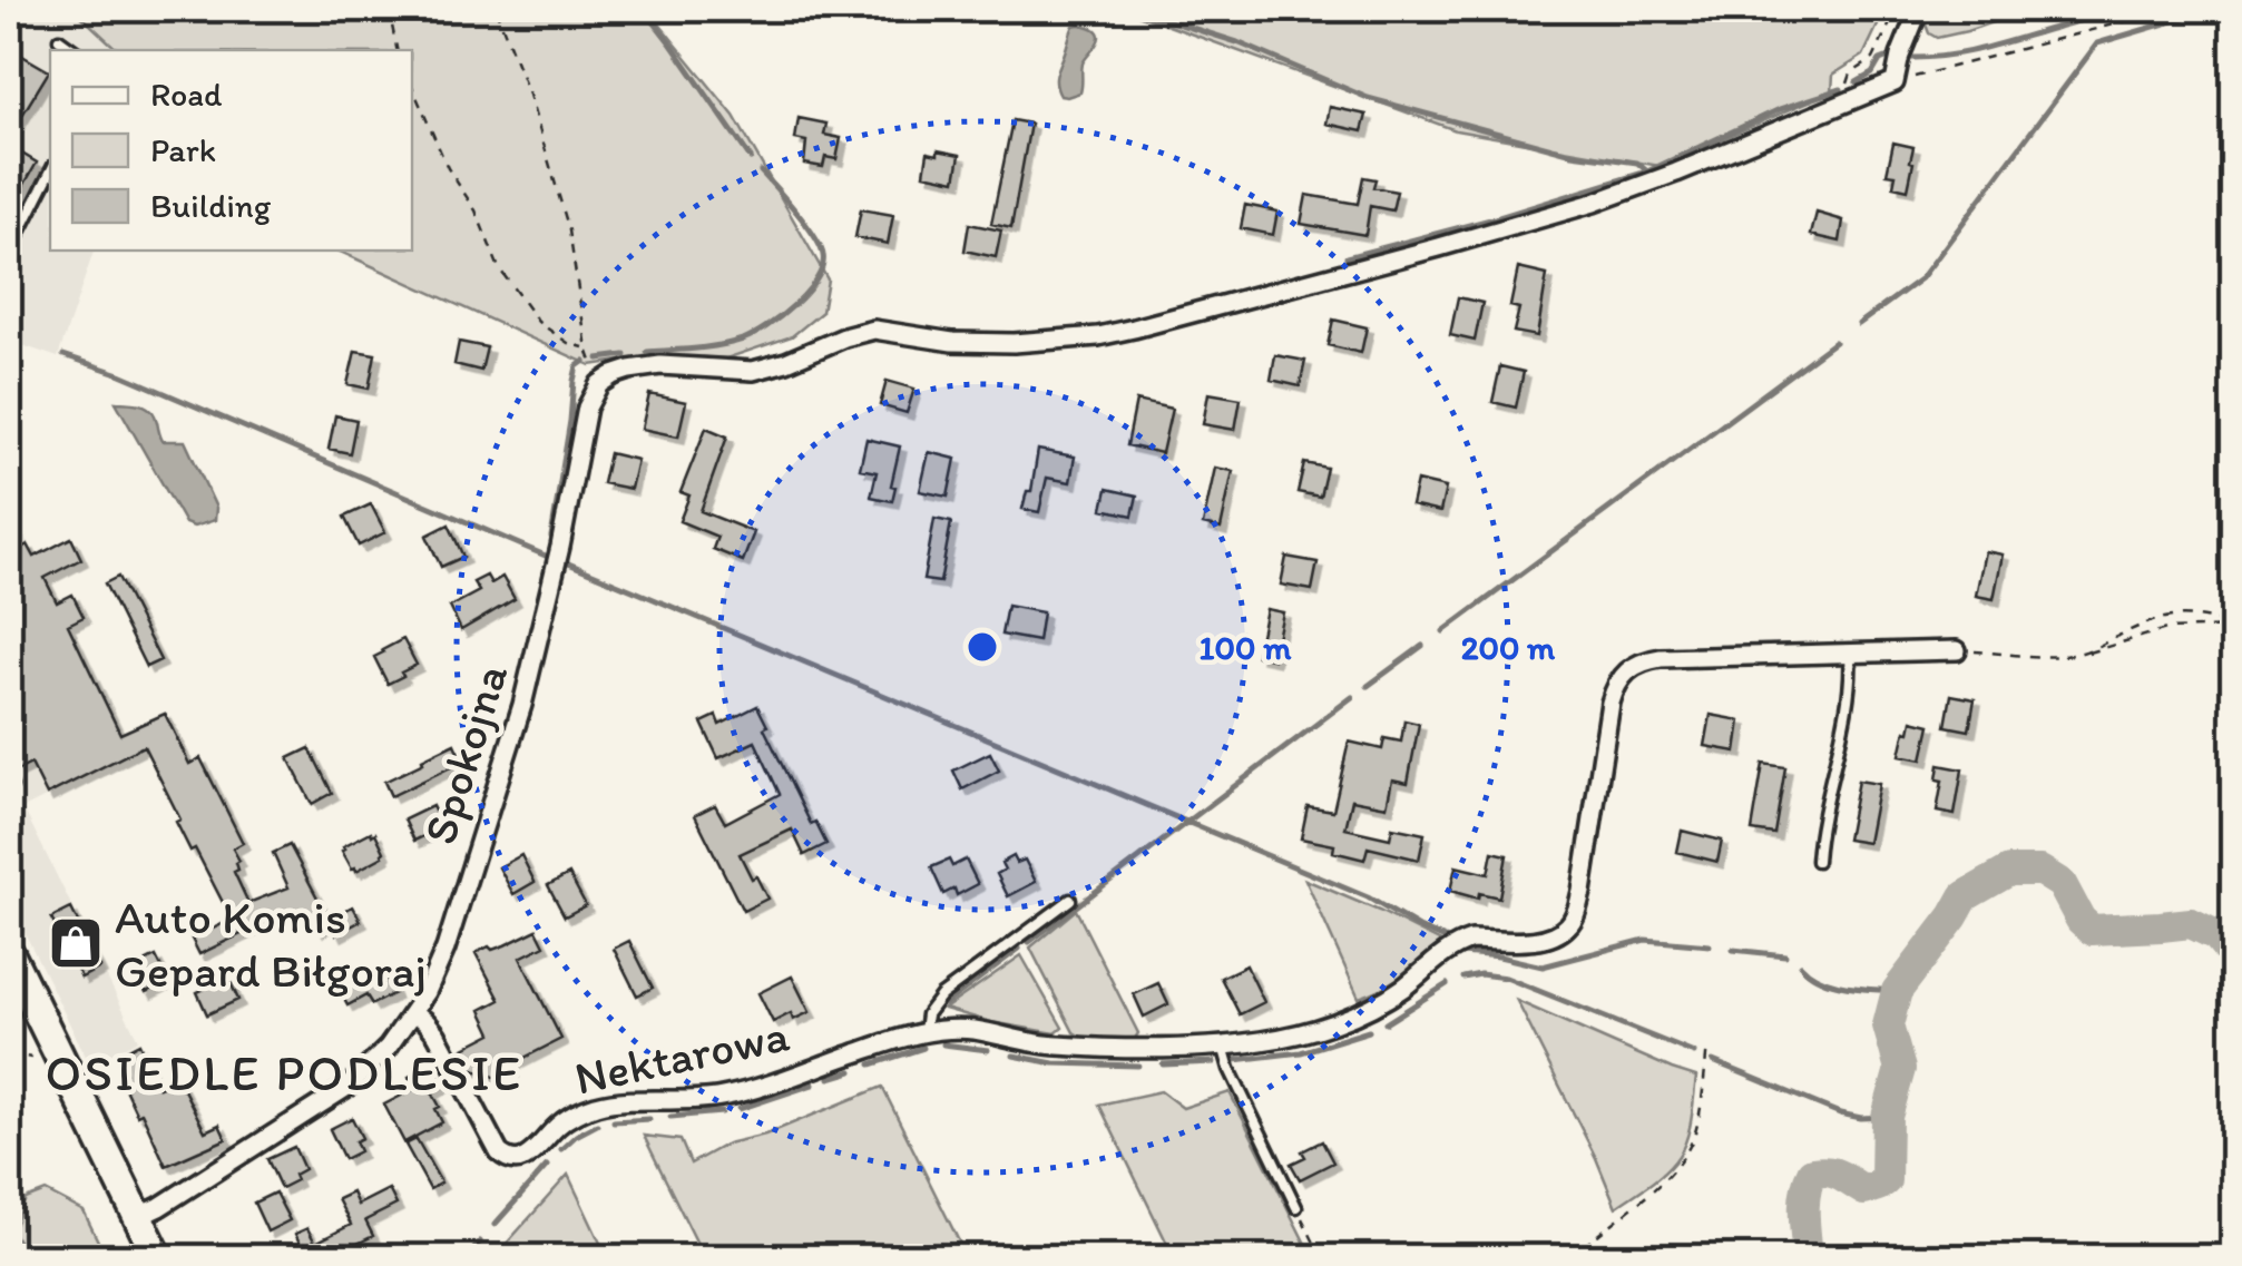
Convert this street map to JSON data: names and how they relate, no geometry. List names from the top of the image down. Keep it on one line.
{"streets":{"street":["Spokojna","Nektarowa"]},"crossings":[["Spokojna","Nektarowa"]],"districts":["OSIEDLE PODLESIE"],"places":{"shop":["Auto Komis Gepard Biłgoraj"]},"legend":["Road","Park","Building"],"rings":["100 m","200 m"]}
